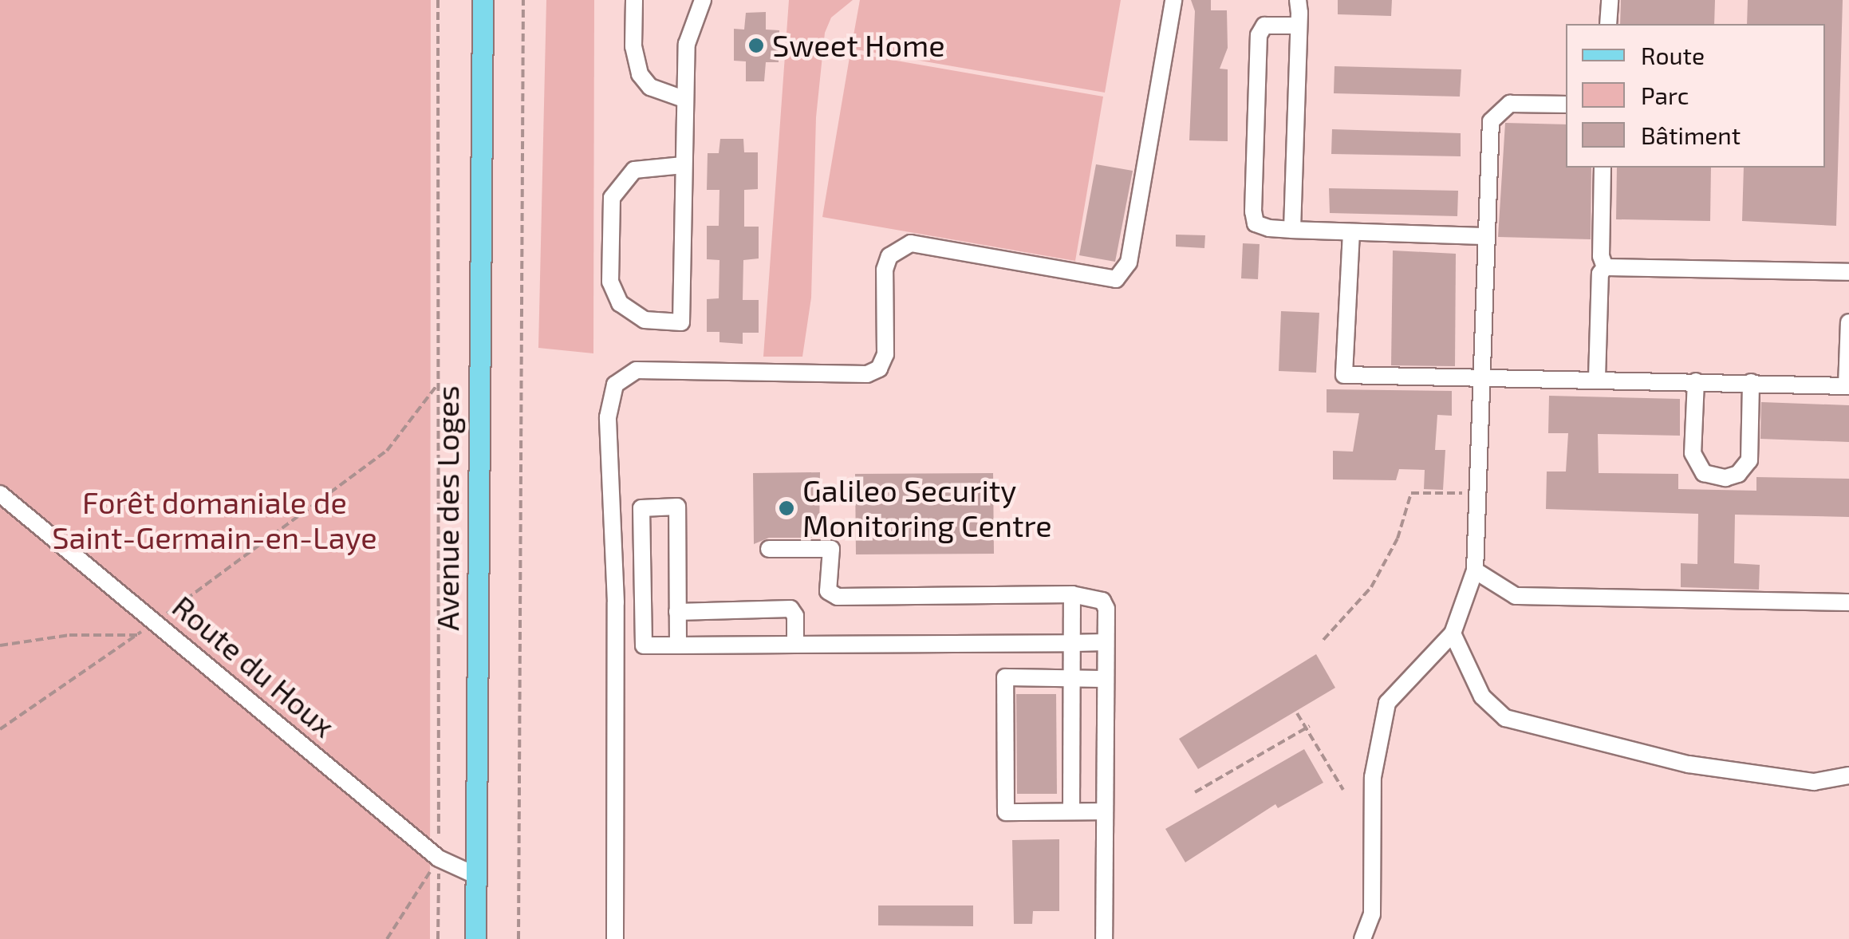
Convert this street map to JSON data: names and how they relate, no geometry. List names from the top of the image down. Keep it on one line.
{"streets":{"main road":["Avenue des Loges"],"street":["Route du Houx"]},"crossings":[["Avenue des Loges","Route du Houx"]],"parks":["Forêt domaniale de Saint-Germain-en-Laye"],"places":["Sweet Home","Galileo Security Monitoring Centre"],"legend":["Route","Parc","Bâtiment"]}
